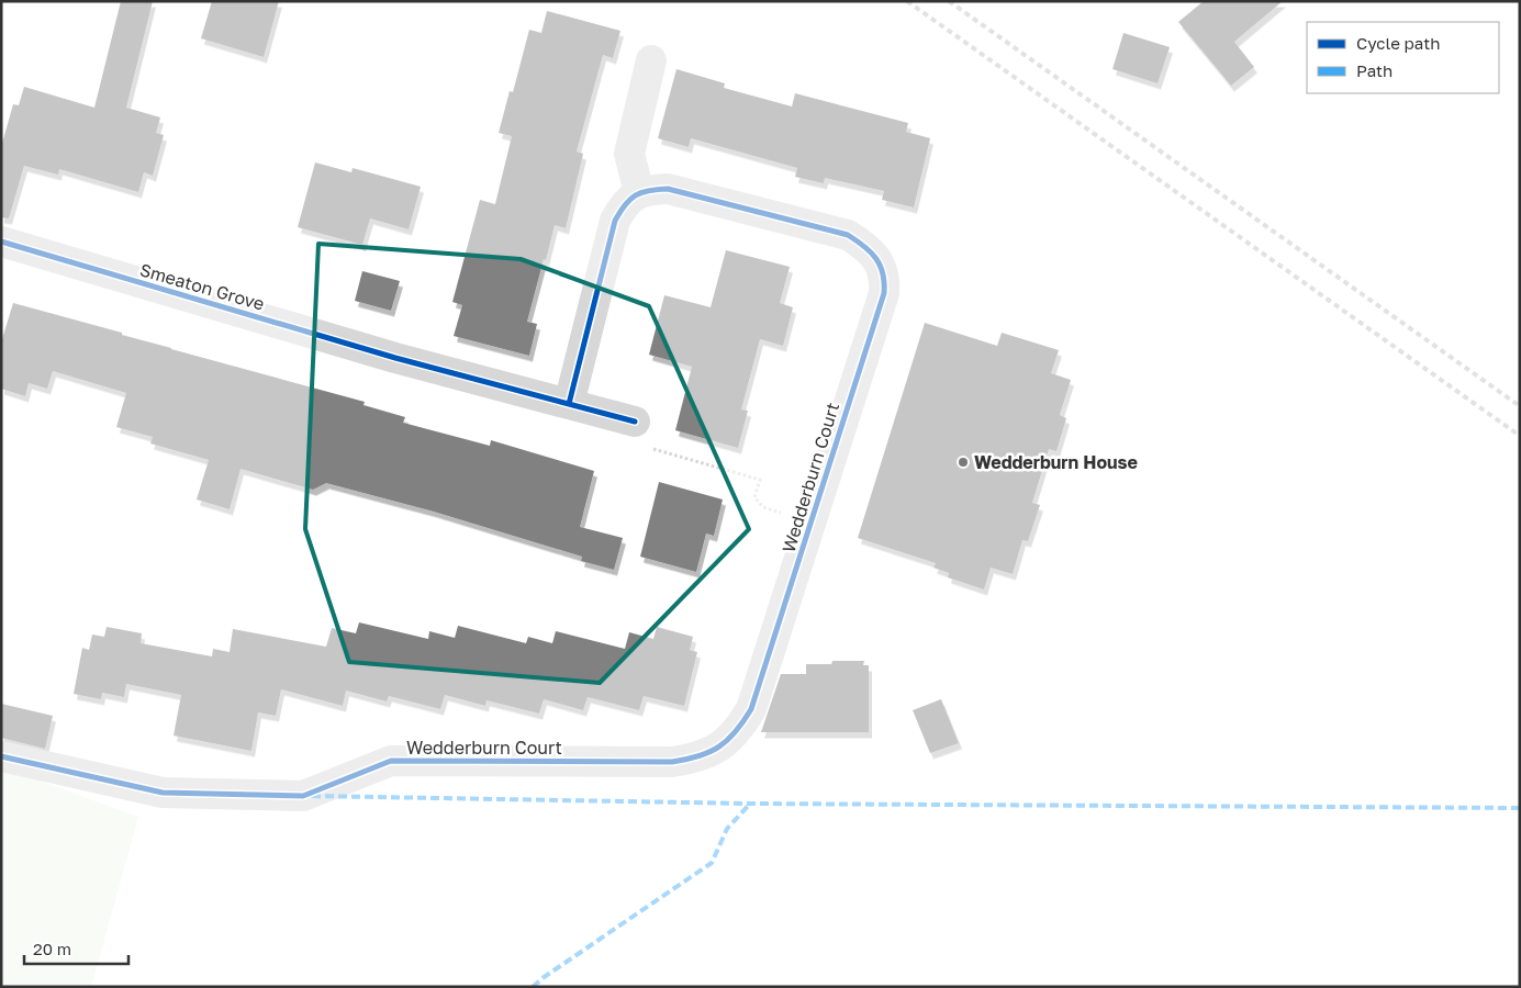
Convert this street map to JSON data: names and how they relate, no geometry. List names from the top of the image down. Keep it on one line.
{"streets":{"street":["Smeaton Grove","Wedderburn Court"]},"places":["Wedderburn House"],"legend":["Cycle path","Path"],"scale_bar":"20 m"}
